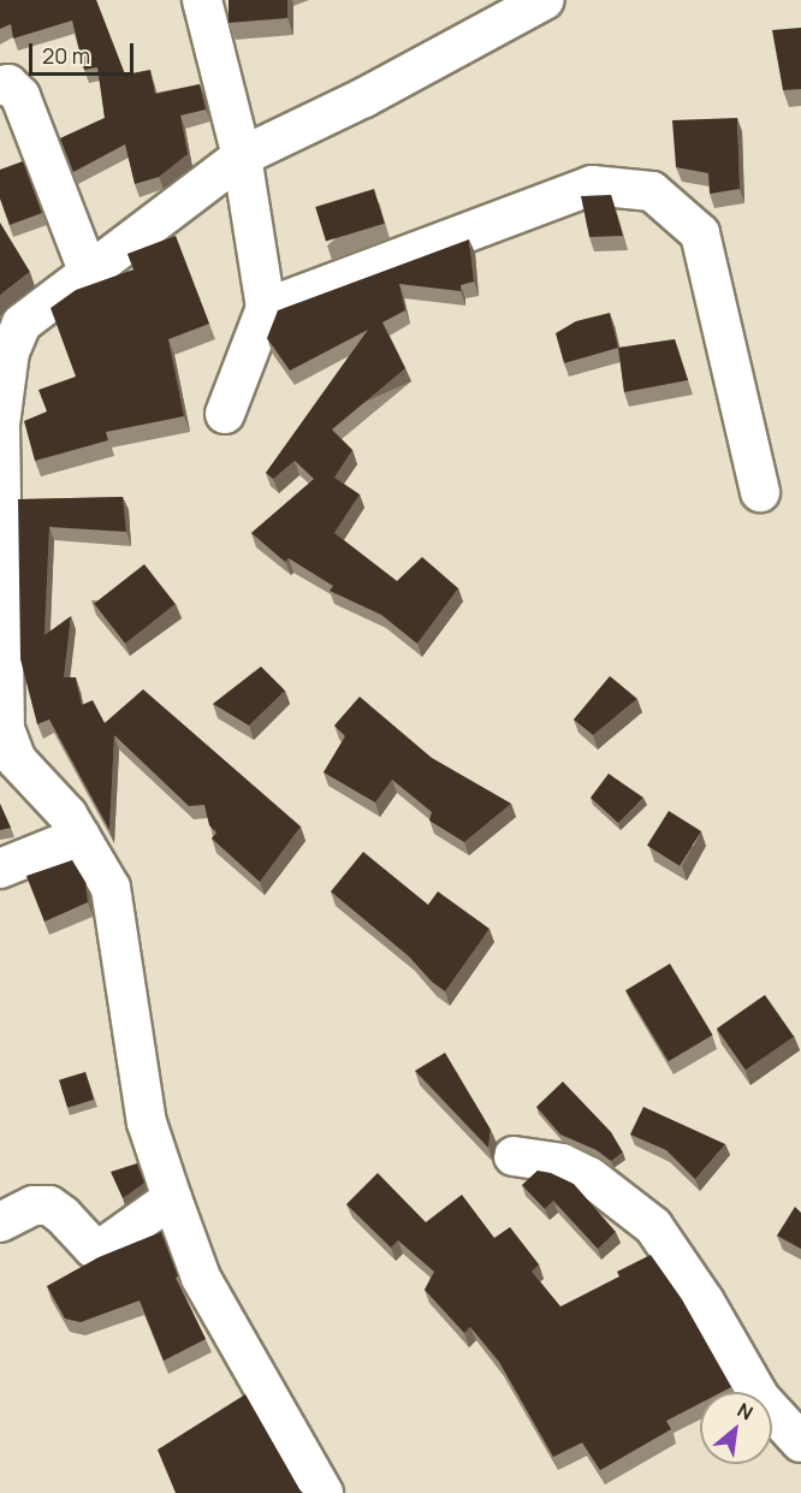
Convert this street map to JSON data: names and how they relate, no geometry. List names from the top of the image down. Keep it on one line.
{"scale_bar":"20 m","north":"top right"}
